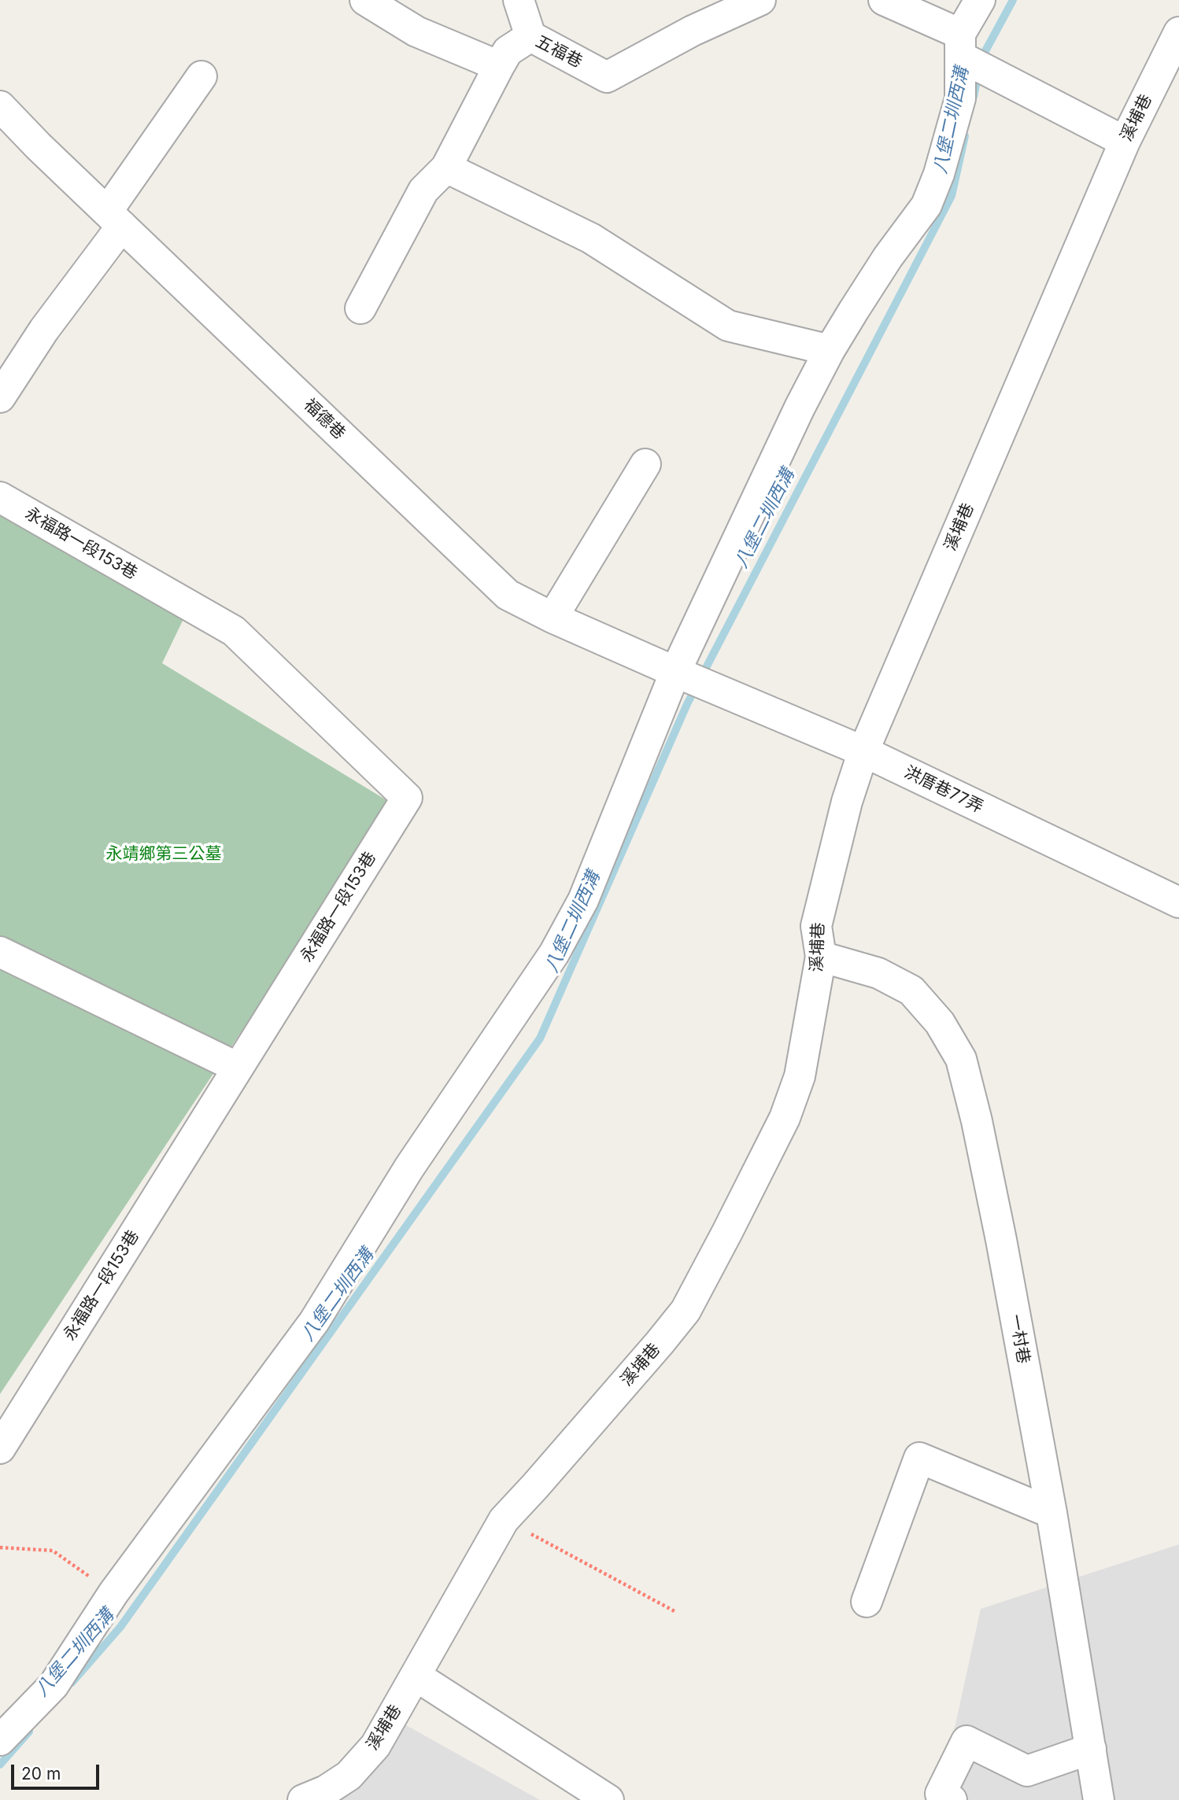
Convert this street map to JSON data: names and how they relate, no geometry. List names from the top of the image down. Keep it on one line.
{"streets":{"street":["五福巷","溪埔巷","福德巷","永福路一段153巷","洪厝巷77弄","一村巷"]},"crossings":[["溪埔巷","洪厝巷77弄"],["溪埔巷","一村巷"],["福德巷","洪厝巷77弄"]],"water":["八堡二圳西溝"],"parks":["永靖鄉第三公墓"],"scale_bar":"20 m"}
